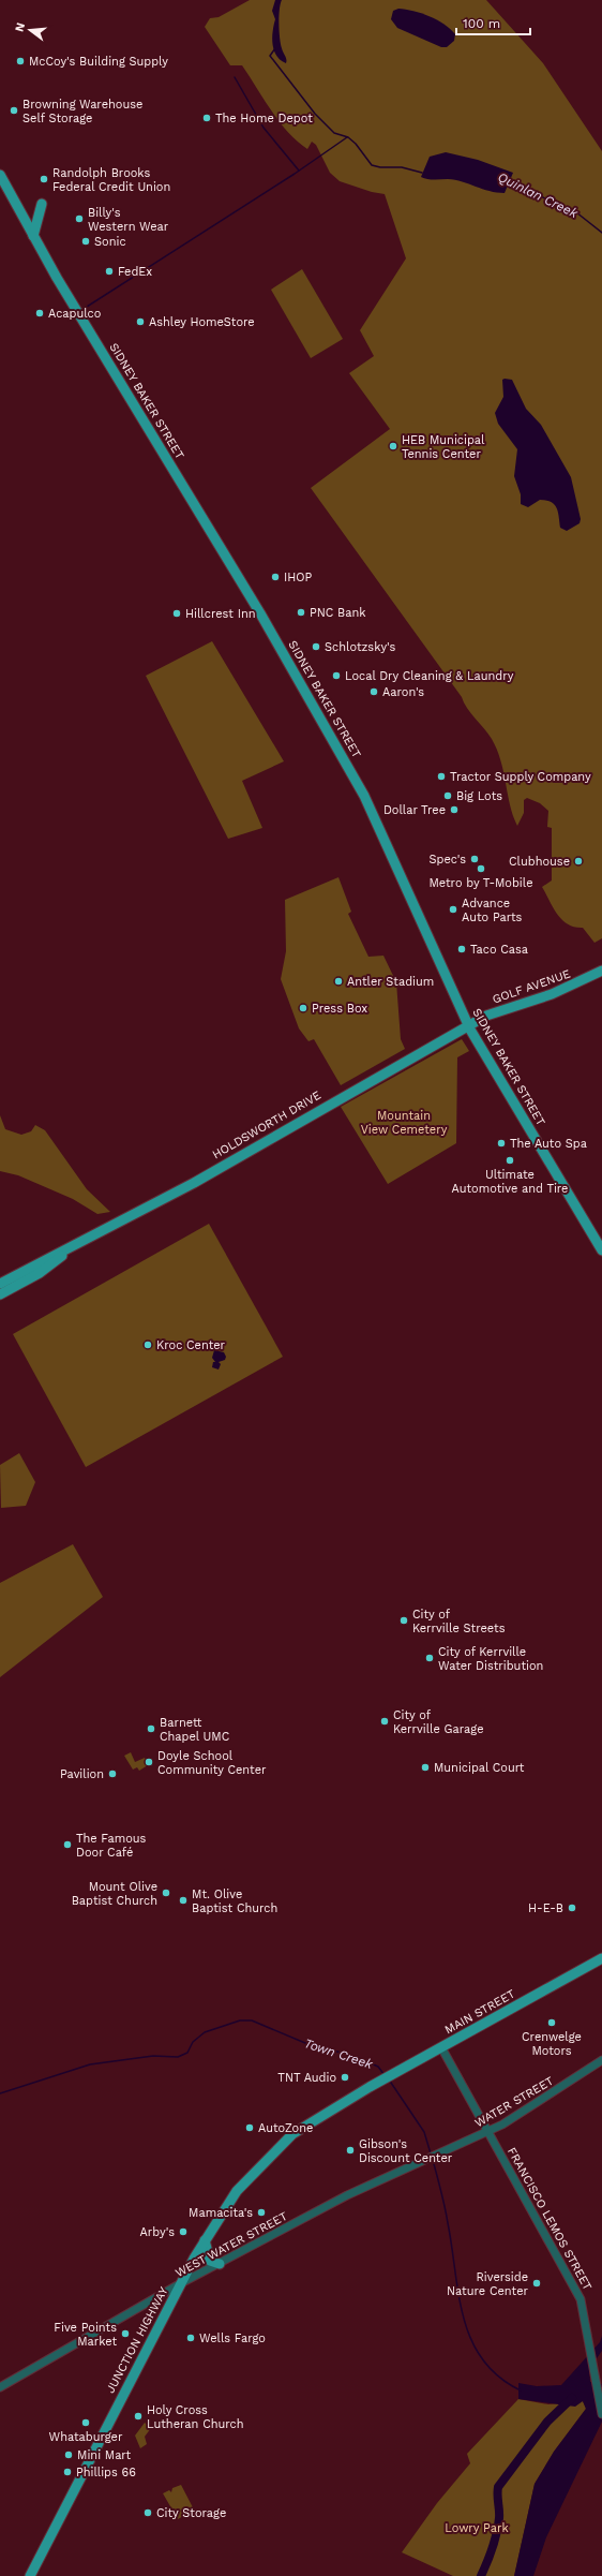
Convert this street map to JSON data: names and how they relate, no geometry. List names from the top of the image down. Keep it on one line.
{"streets":{"main road":["SIDNEY BAKER STREET","GOLF AVENUE","HOLDSWORTH DRIVE","MAIN STREET","JUNCTION HIGHWAY"],"street":["WATER STREET","FRANCISCO LEMOS STREET","WEST WATER STREET"]},"crossings":[["SIDNEY BAKER STREET","GOLF AVENUE"],["SIDNEY BAKER STREET","HOLDSWORTH DRIVE"],["GOLF AVENUE","HOLDSWORTH DRIVE"],["MAIN STREET","FRANCISCO LEMOS STREET"],["MAIN STREET","JUNCTION HIGHWAY"],["WATER STREET","FRANCISCO LEMOS STREET"],["WATER STREET","WEST WATER STREET"],["WEST WATER STREET","JUNCTION HIGHWAY"]],"water":["Quinlan Creek","Town Creek"],"parks":["Mountain View Cemetery","Lowry Park"],"places":["McCoy's Building Supply","Browning Warehouse Self Storage","The Home Depot","Randolph Brooks Federal Credit Union","Billy's Western Wear","Sonic","FedEx","Acapulco","Ashley HomeStore","HEB Municipal Tennis Center","IHOP","PNC Bank","Hillcrest Inn","Schlotzsky's","Local Dry Cleaning & Laundry","Aaron's","Tractor Supply Company","Big Lots","Dollar Tree","Spec's","Clubhouse","Metro by T-Mobile","Advance Auto Parts","Taco Casa","Antler Stadium","Press Box","The Auto Spa","Ultimate Automotive and Tire","Kroc Center","City of Kerrville Streets","City of Kerrville Water Distribution","City of Kerrville Garage","Barnett Chapel UMC","Doyle School Community Center","Municipal Court","Pavilion","The Famous Door Café","Mount Olive Baptist Church","Mt. Olive Baptist Church","H-E-B","Crenwelge Motors","TNT Audio","AutoZone","Gibson's Discount Center","Mamacita's","Arby's","Riverside Nature Center","Five Points Market","Wells Fargo","Holy Cross Lutheran Church","Whataburger","Mini Mart","Phillips 66","City Storage"],"scale_bar":"100 m","north":"left"}
